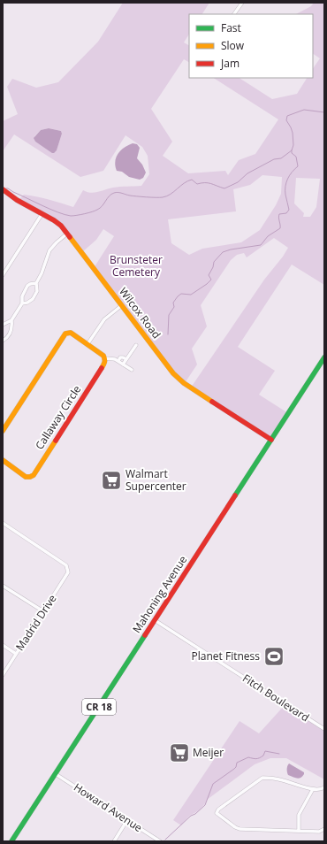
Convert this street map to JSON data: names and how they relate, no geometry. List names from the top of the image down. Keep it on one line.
{"streets":{"street":["Wilcox Road","Callaway Circle","Mahoning Avenue","Madrid Drive","Fitch Boulevard","CR 18","Howard Avenue"]},"crossings":[["Wilcox Road","Mahoning Avenue"],["Mahoning Avenue","Fitch Boulevard"],["Mahoning Avenue","Howard Avenue"]],"parks":["Brunsteter Cemetery"],"places":{"supermarket":["Walmart Supercenter","Meijer"],"sports":["Planet Fitness"]},"legend":["Fast","Slow","Jam"]}
